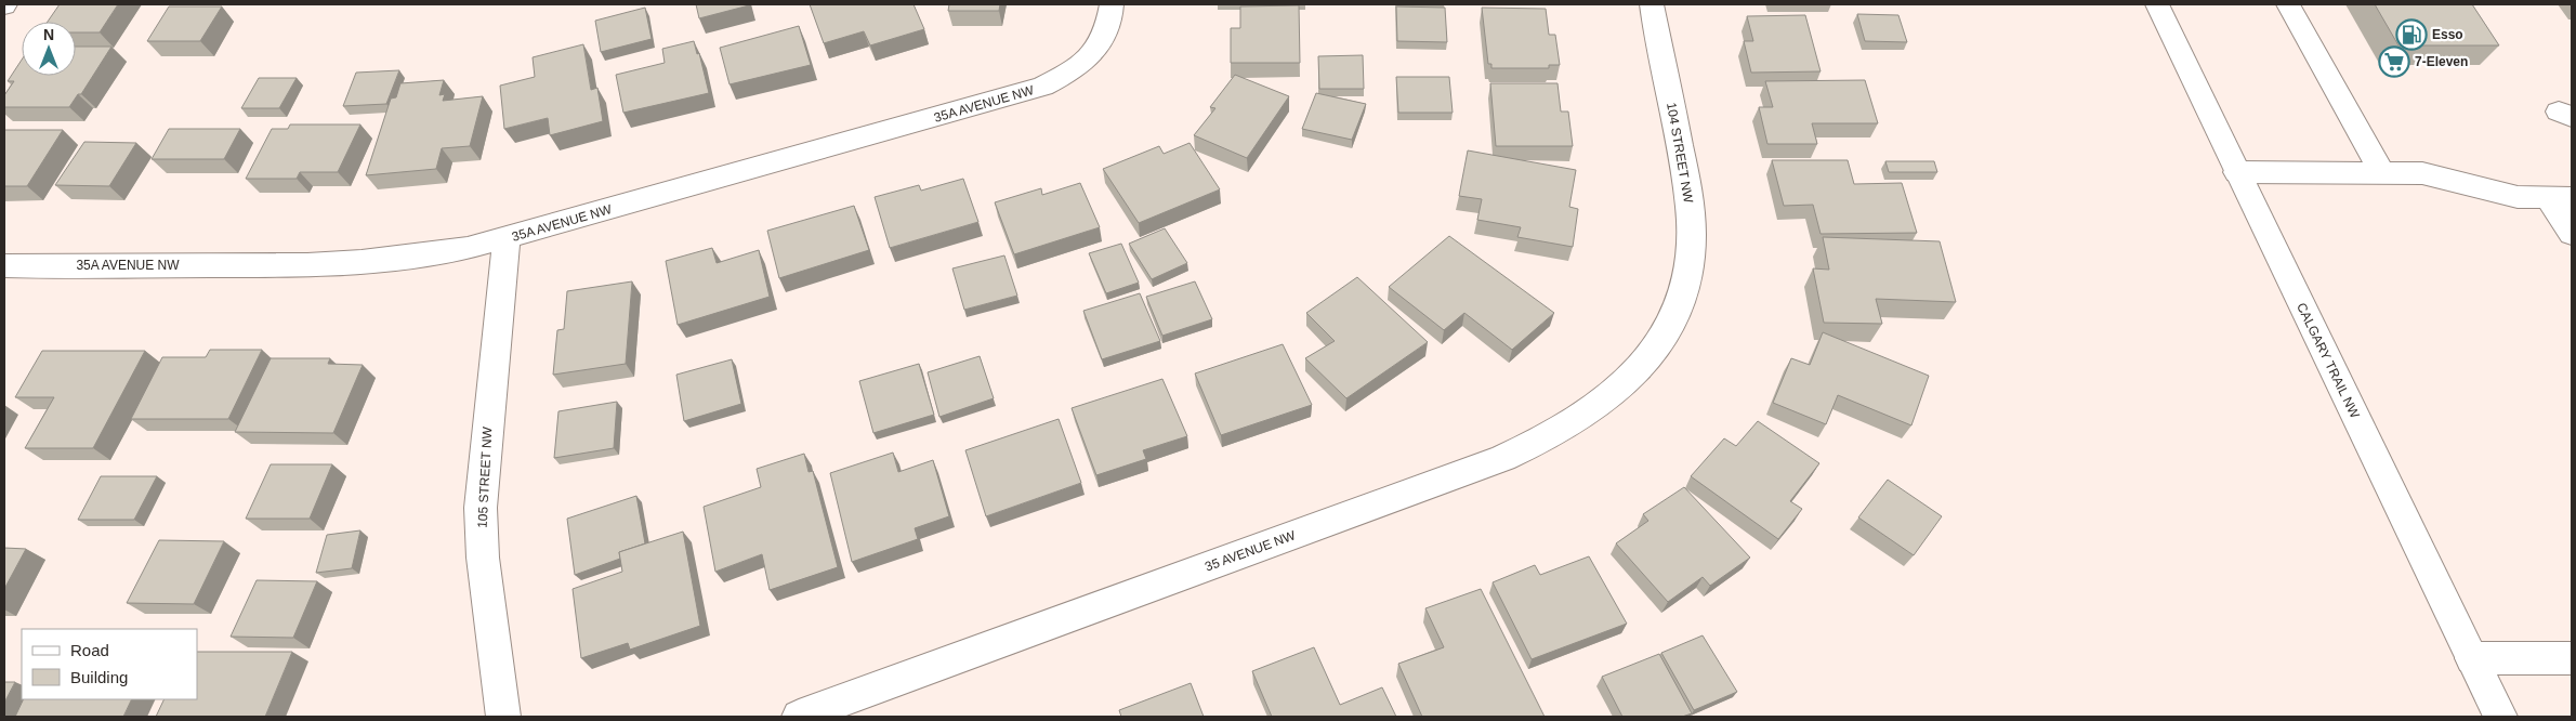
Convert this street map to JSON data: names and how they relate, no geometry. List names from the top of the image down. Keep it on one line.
{"streets":{"main road":["35A AVENUE NW","104 STREET NW","CALGARY TRAIL NW","105 STREET NW","35 AVENUE NW"]},"crossings":[["35A AVENUE NW","105 STREET NW"],["104 STREET NW","35 AVENUE NW"]],"places":{"fuel station":["Esso"],"supermarket":["7-Eleven"]},"legend":["Road","Building"],"north":"top"}
